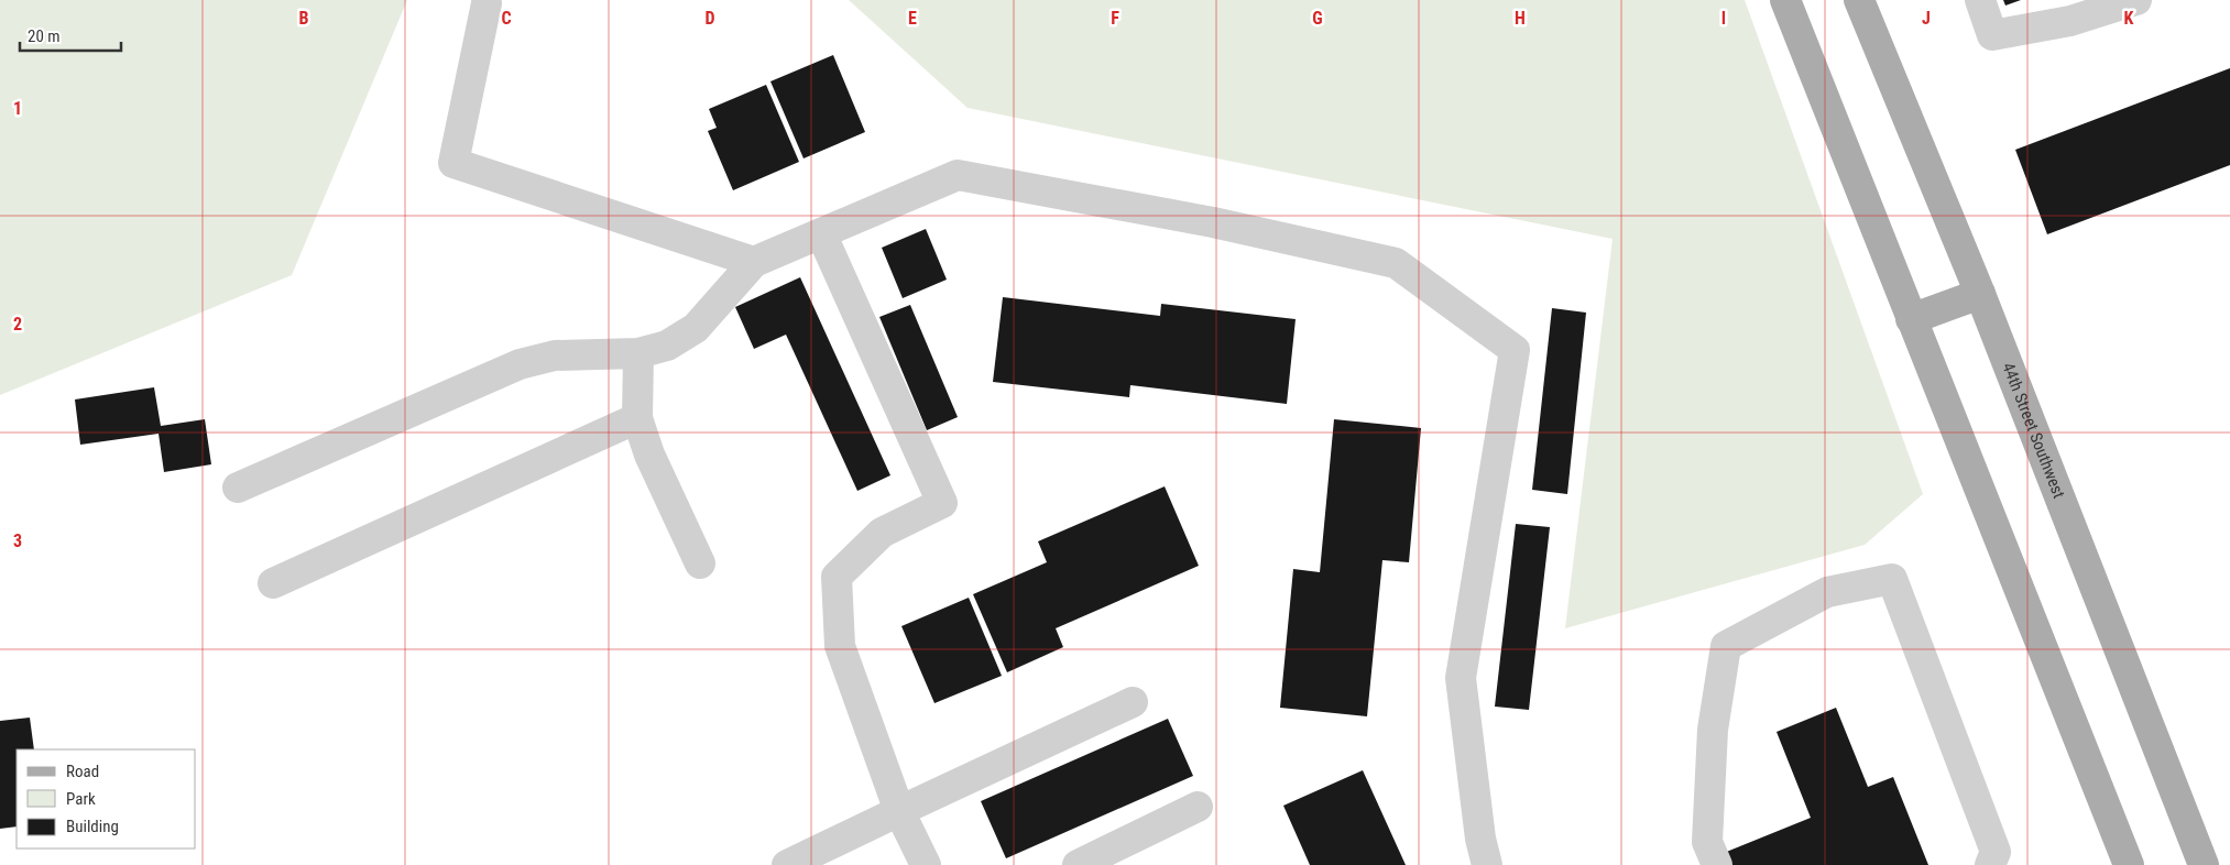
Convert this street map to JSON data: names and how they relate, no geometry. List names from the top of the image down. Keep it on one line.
{"streets":{"main road":["44th Street Southwest"]},"legend":["Road","Park","Building"],"scale_bar":"20 m","grid":{"columns":["B","C","D","E","F","G","H","I","J","K"],"rows":["1","2","3"]}}
